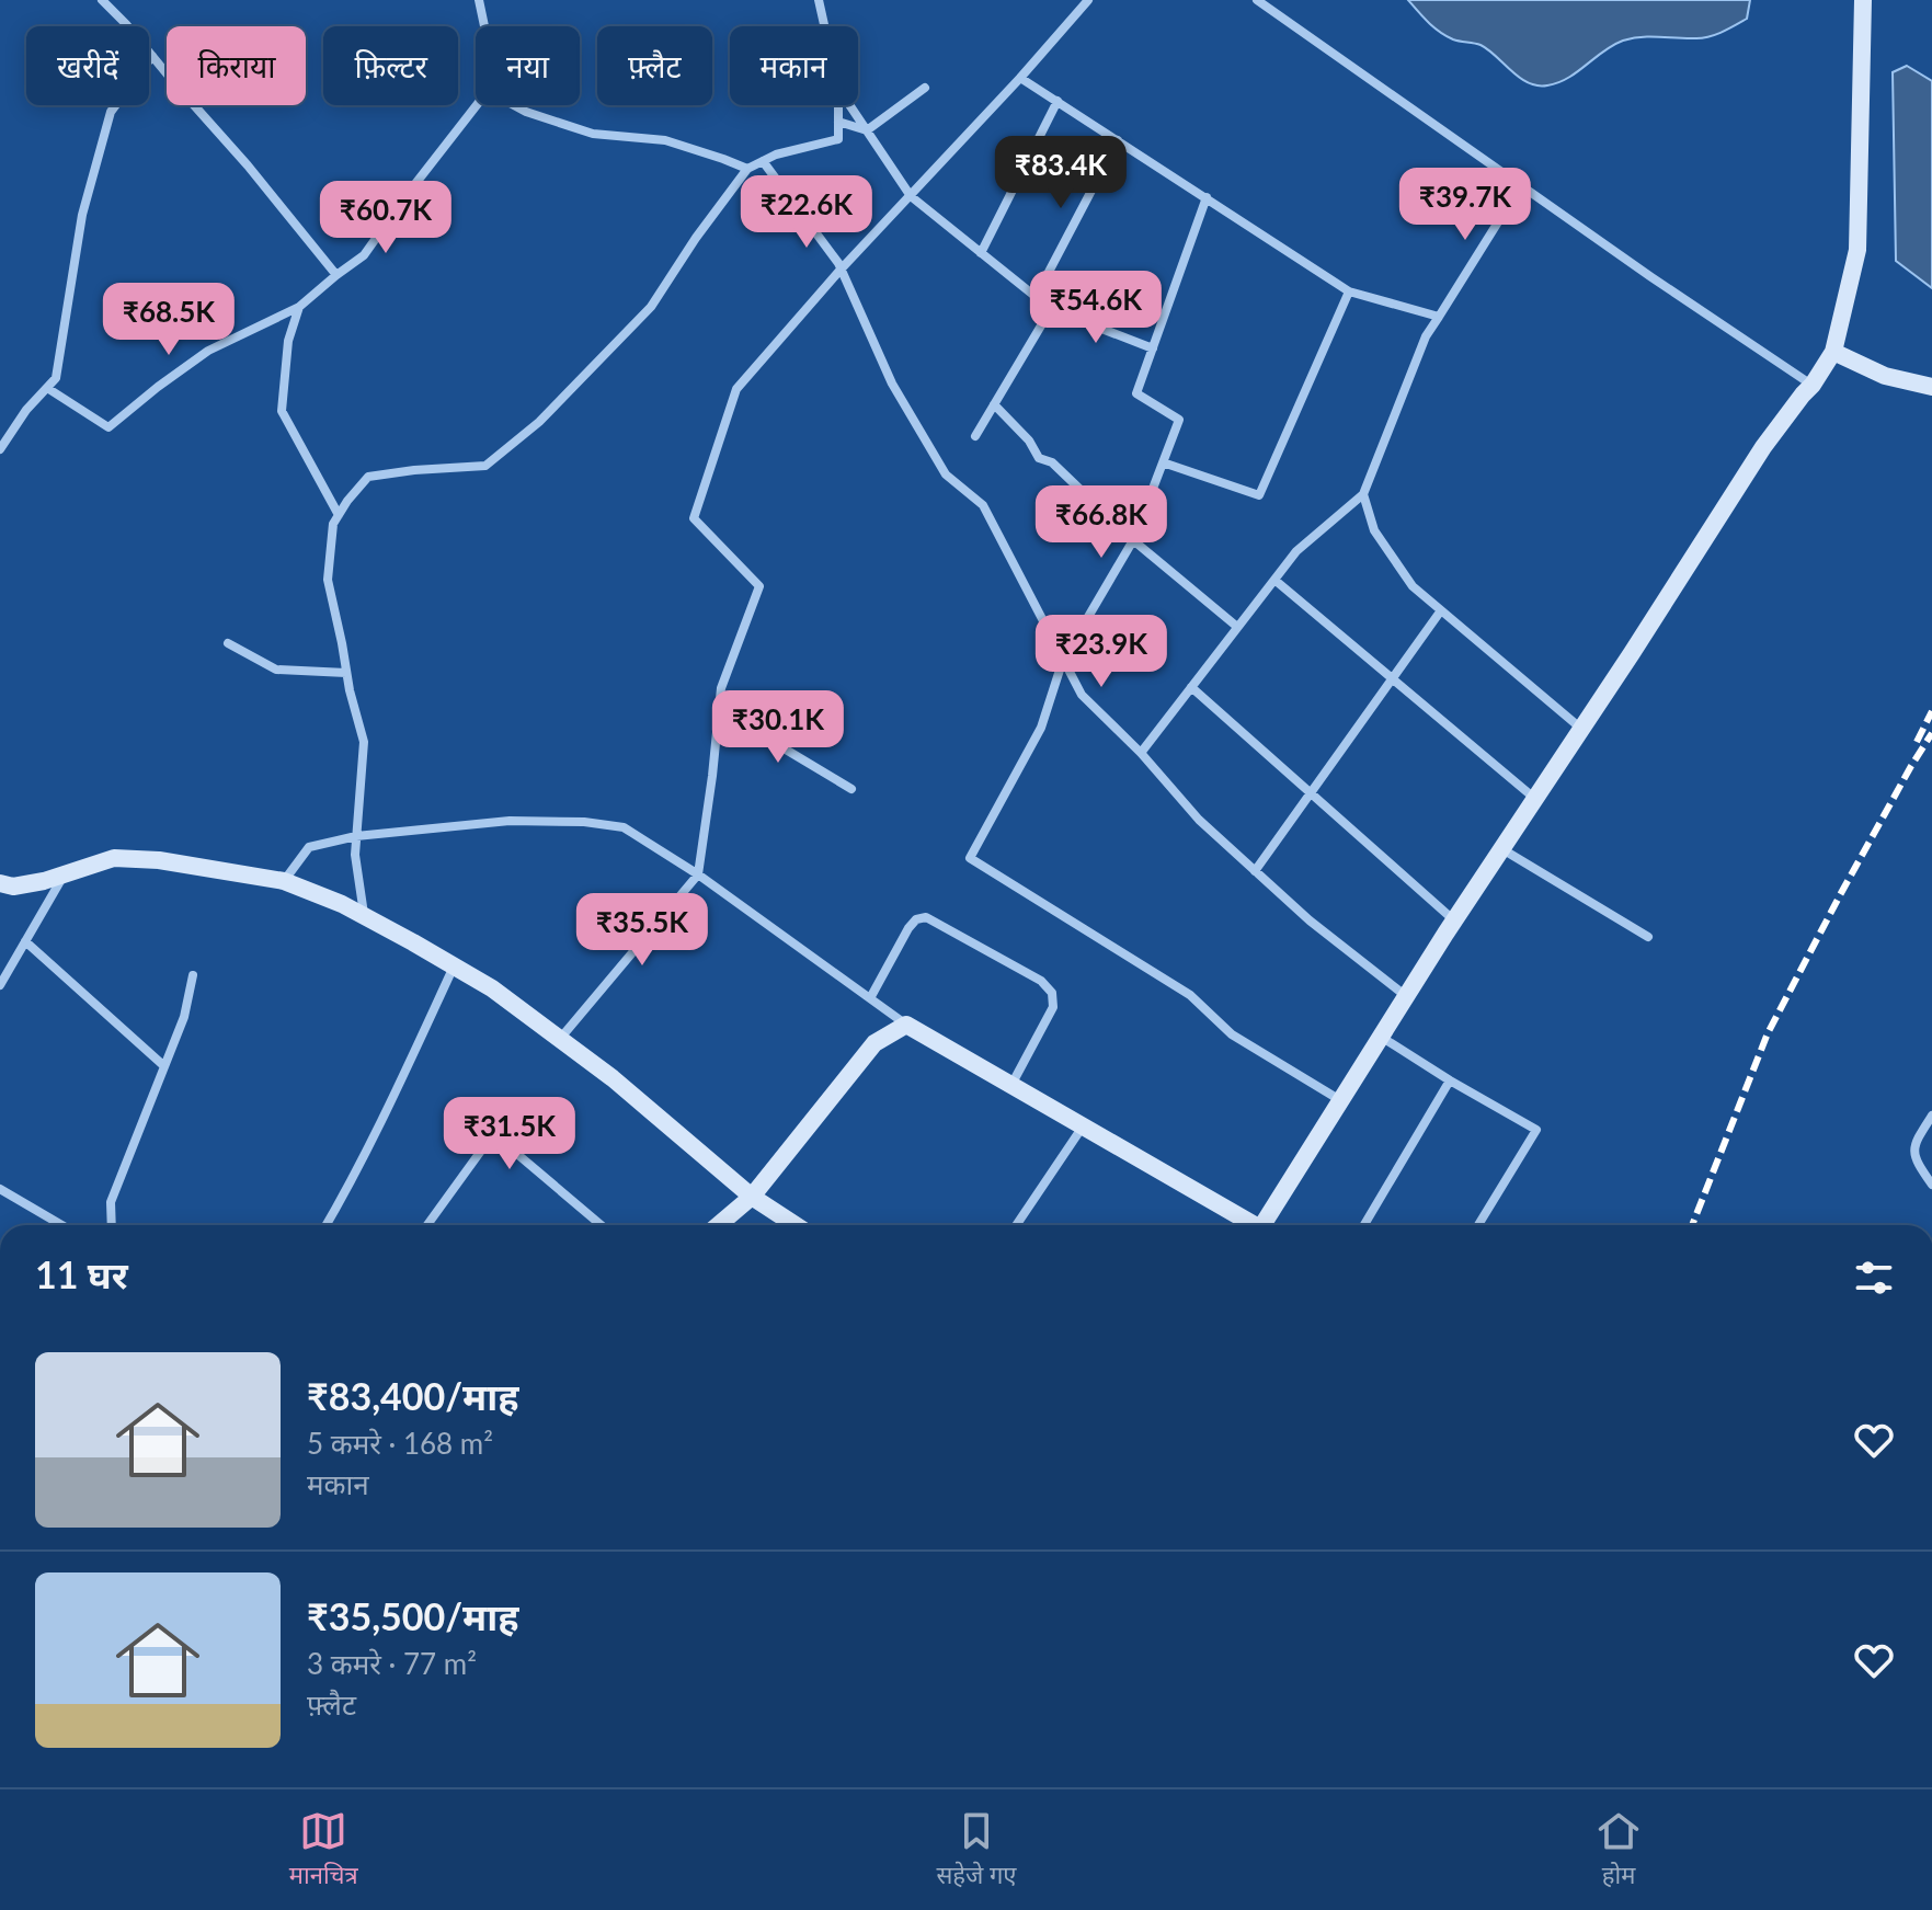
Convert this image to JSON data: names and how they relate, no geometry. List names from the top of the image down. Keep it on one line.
{"page":{"chip":["खरीदें","किराया","फ़िल्टर","नया","फ़्लैट","मकान"],"price":["₹83.4K","₹39.7K","₹22.6K","₹60.7K","₹54.6K","₹68.5K","₹66.8K","₹23.9K","₹30.1K","₹35.5K","₹31.5K"],"heading":"11 घर","list":[{"name":"₹83,400/माह","note":"5 कमरे · 168 m² · मकान"},{"name":"₹35,500/माह","note":"3 कमरे · 77 m² · फ़्लैट"}],"tabs":["मानचित्र","सहेजे गए","होम"]}}
